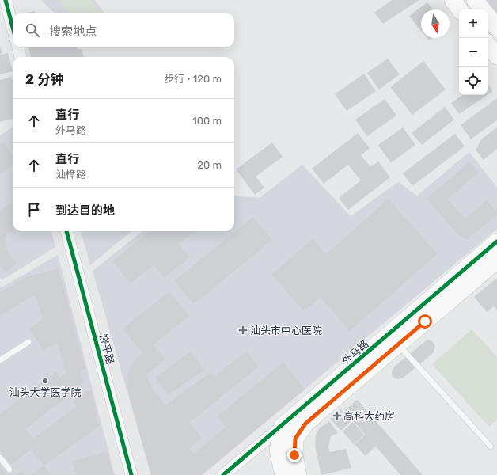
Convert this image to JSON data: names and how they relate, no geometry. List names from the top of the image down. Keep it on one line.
{"streets":{"street":["饶平路","外马路"]},"places":{"health":["汕头市中心医院","高科大药房"],"other":["汕头大学医学院"]},"north":"bottom","page":{"map_buttons":["+","−"],"search":"搜索地点","heading":["2 分钟","步行 · 120 m"],"list":[["直行","外马路","100 m"],["直行","汕樟路","20 m"],"到达目的地"]}}
